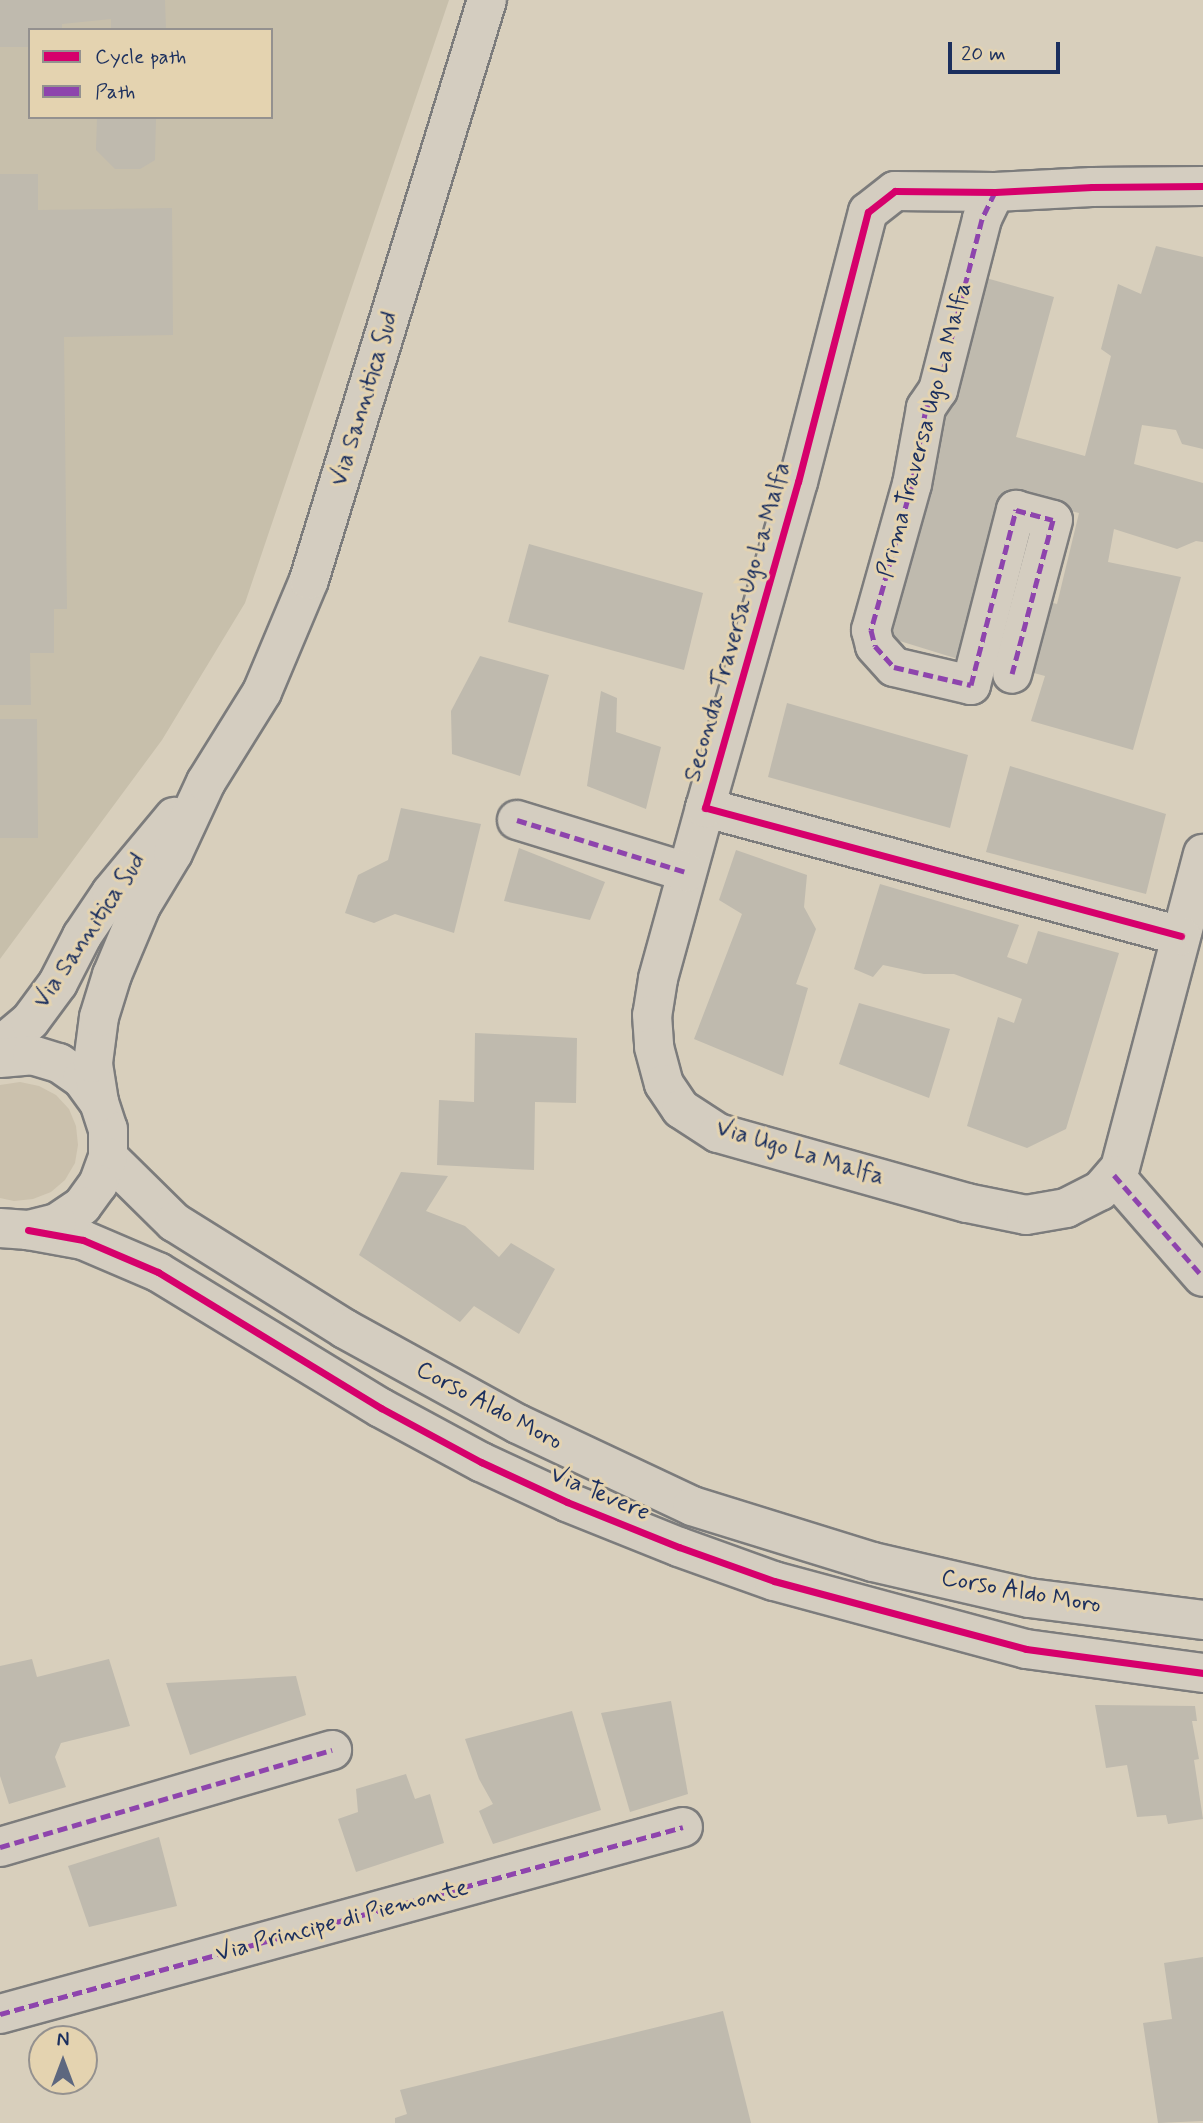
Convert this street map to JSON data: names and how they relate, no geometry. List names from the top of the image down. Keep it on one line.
{"streets":{"street":["Via Sannitica Sud","Prima Traversa Ugo La Malfa","Seconda Traversa Ugo La Malfa","Via Ugo La Malfa","Corso Aldo Moro","Via Tevere","Via Principe di Piemonte"]},"crossings":[["Via Sannitica Sud","Corso Aldo Moro"],["Prima Traversa Ugo La Malfa","Seconda Traversa Ugo La Malfa"],["Seconda Traversa Ugo La Malfa","Via Ugo La Malfa"]],"legend":["Cycle path","Path"],"scale_bar":"20 m","north":"top"}
